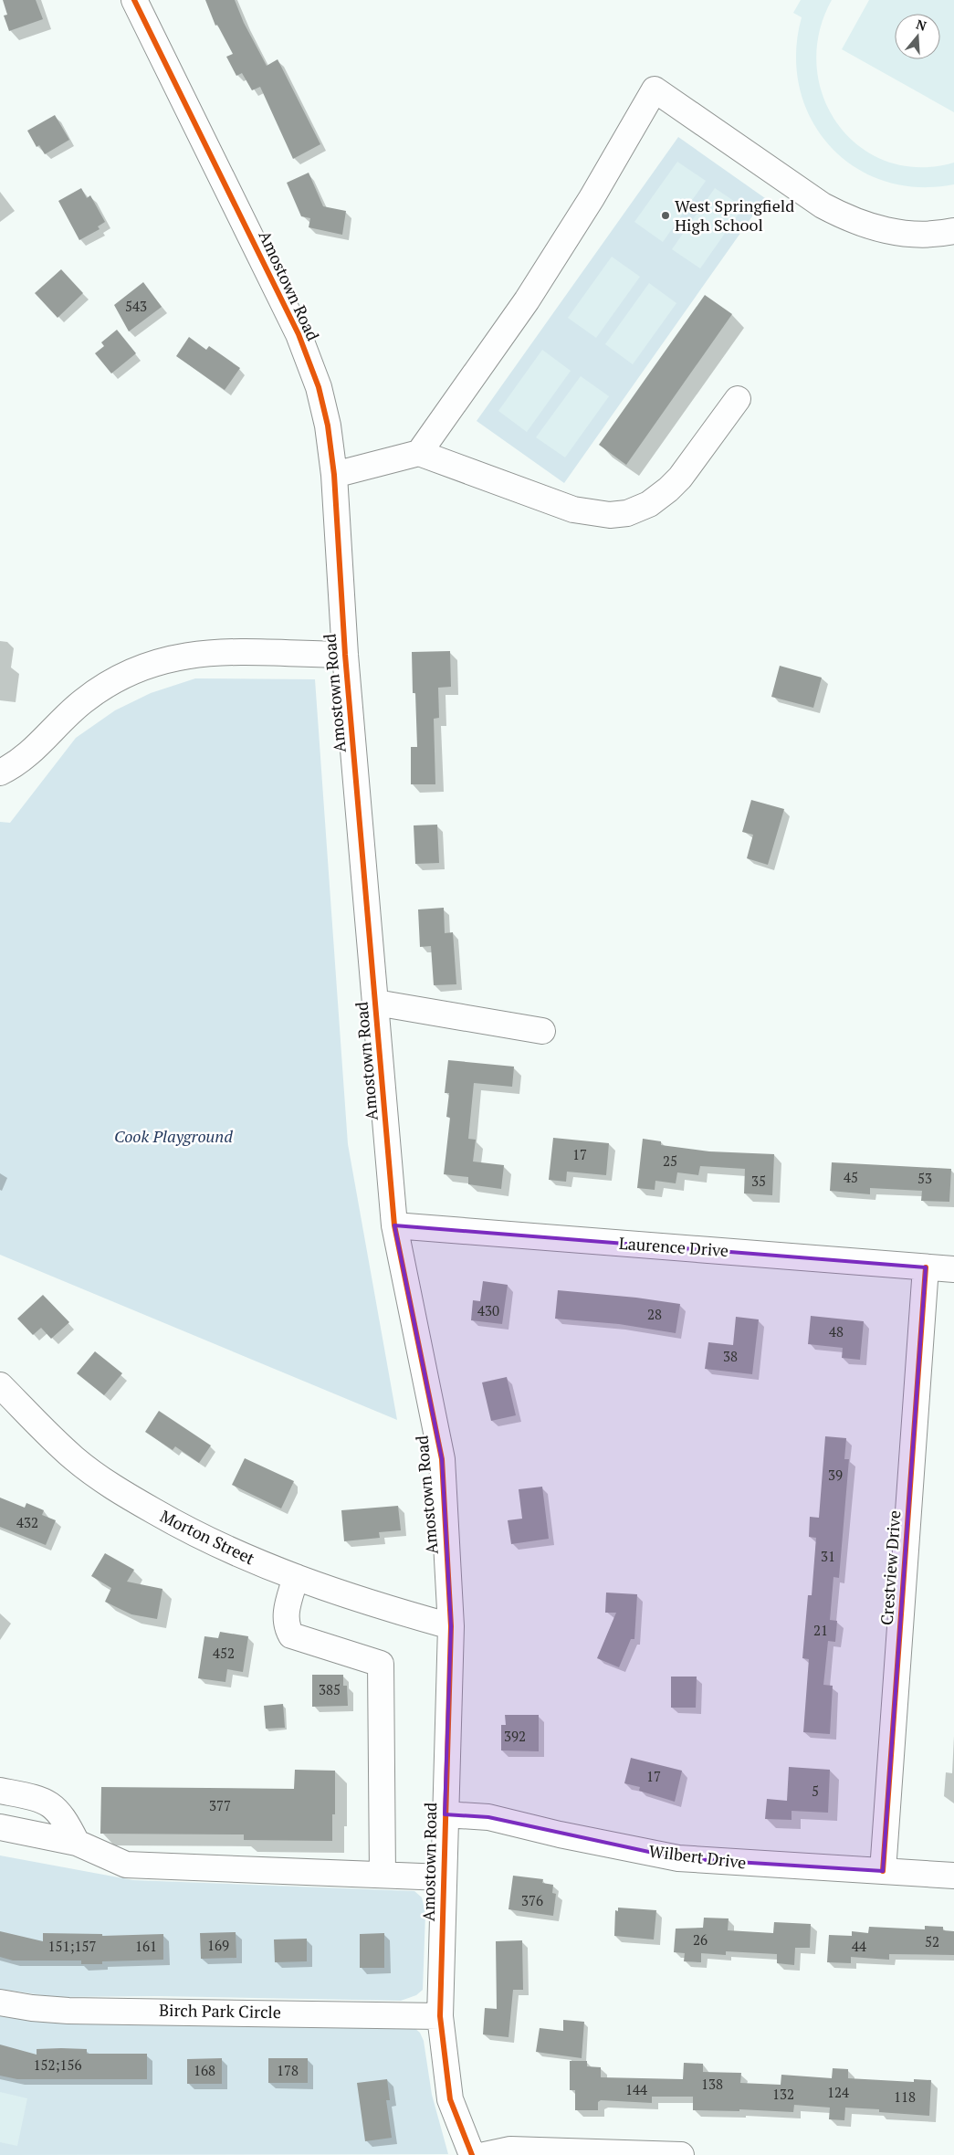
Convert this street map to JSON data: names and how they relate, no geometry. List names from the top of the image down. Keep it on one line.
{"streets":{"street":["Amostown Road","Laurence Drive","Morton Street","Crestview Drive","Wilbert Drive","Birch Park Circle"]},"crossings":[["Amostown Road","Laurence Drive"],["Amostown Road","Morton Street"],["Amostown Road","Wilbert Drive"],["Amostown Road","Birch Park Circle"],["Laurence Drive","Crestview Drive"],["Crestview Drive","Wilbert Drive"]],"parks":["Cook Playground"],"places":["West Springfield High School"],"house_numbers":["543","17","25","45","53","35","430","28","48","38","39","432","31","21","452","385","392","17","5","377","376","26","52","169","151;157","161","44","152;156","168","178","138","144","124","132","118"],"north":"top"}
